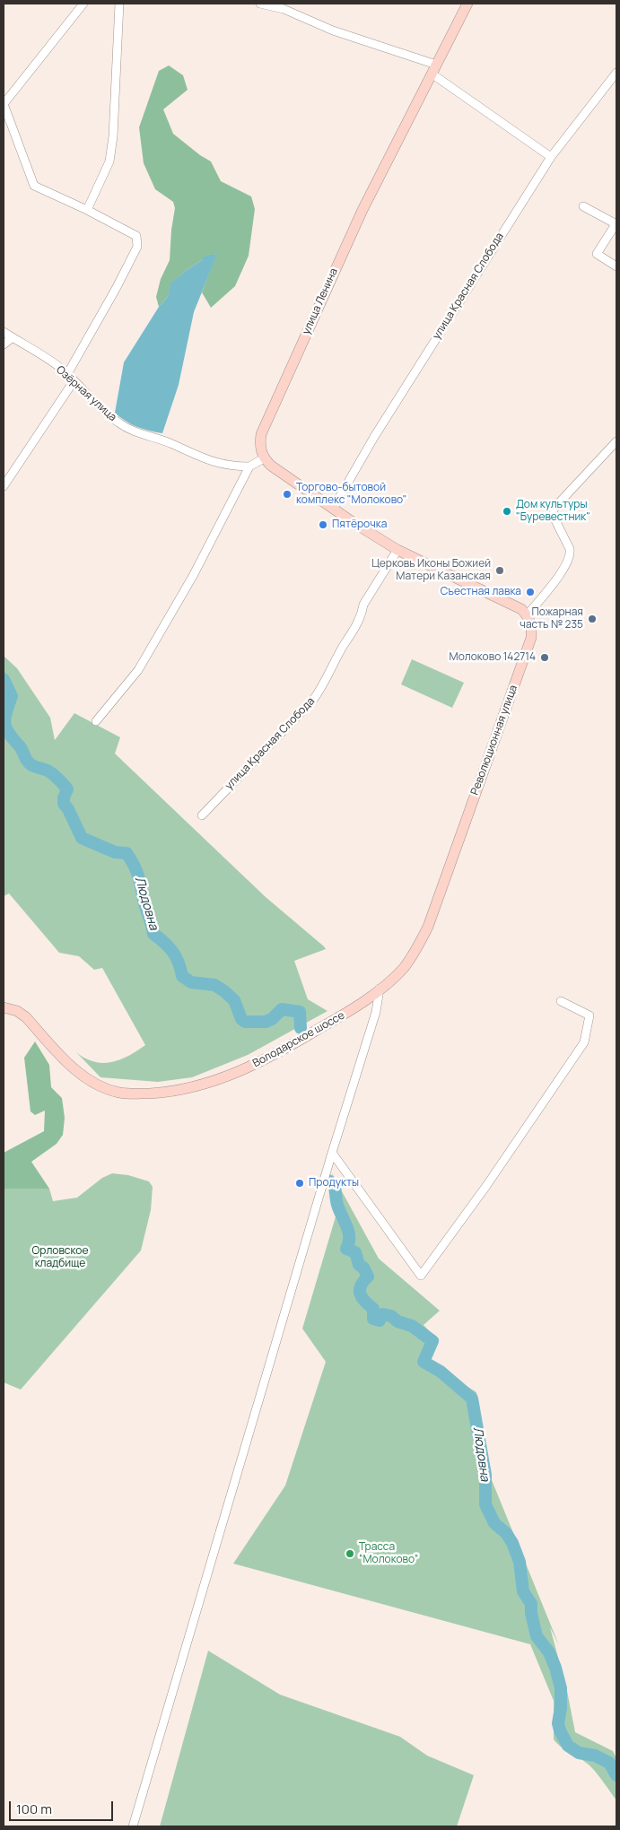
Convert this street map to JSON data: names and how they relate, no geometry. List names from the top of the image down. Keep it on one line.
{"streets":{"main road":["улица Ленина","Революционная улица","Володарское шоссе"],"street":["улица Красная Слобода","Озёрная улица"]},"crossings":[["Революционная улица","Володарское шоссе"]],"water":["Людовна"],"parks":["Орловское кладбище"],"places":["Торгово-бытовой комплекс \"Молоково\"","Дом культуры \"Буревестник\"","Пятёрочка","Церковь Иконы Божией Матери Казанская","Съестная лавка","Пожарная часть № 235","Молоково 142714","Продукты","Трасса “Молоково”"],"scale_bar":"100 m"}
